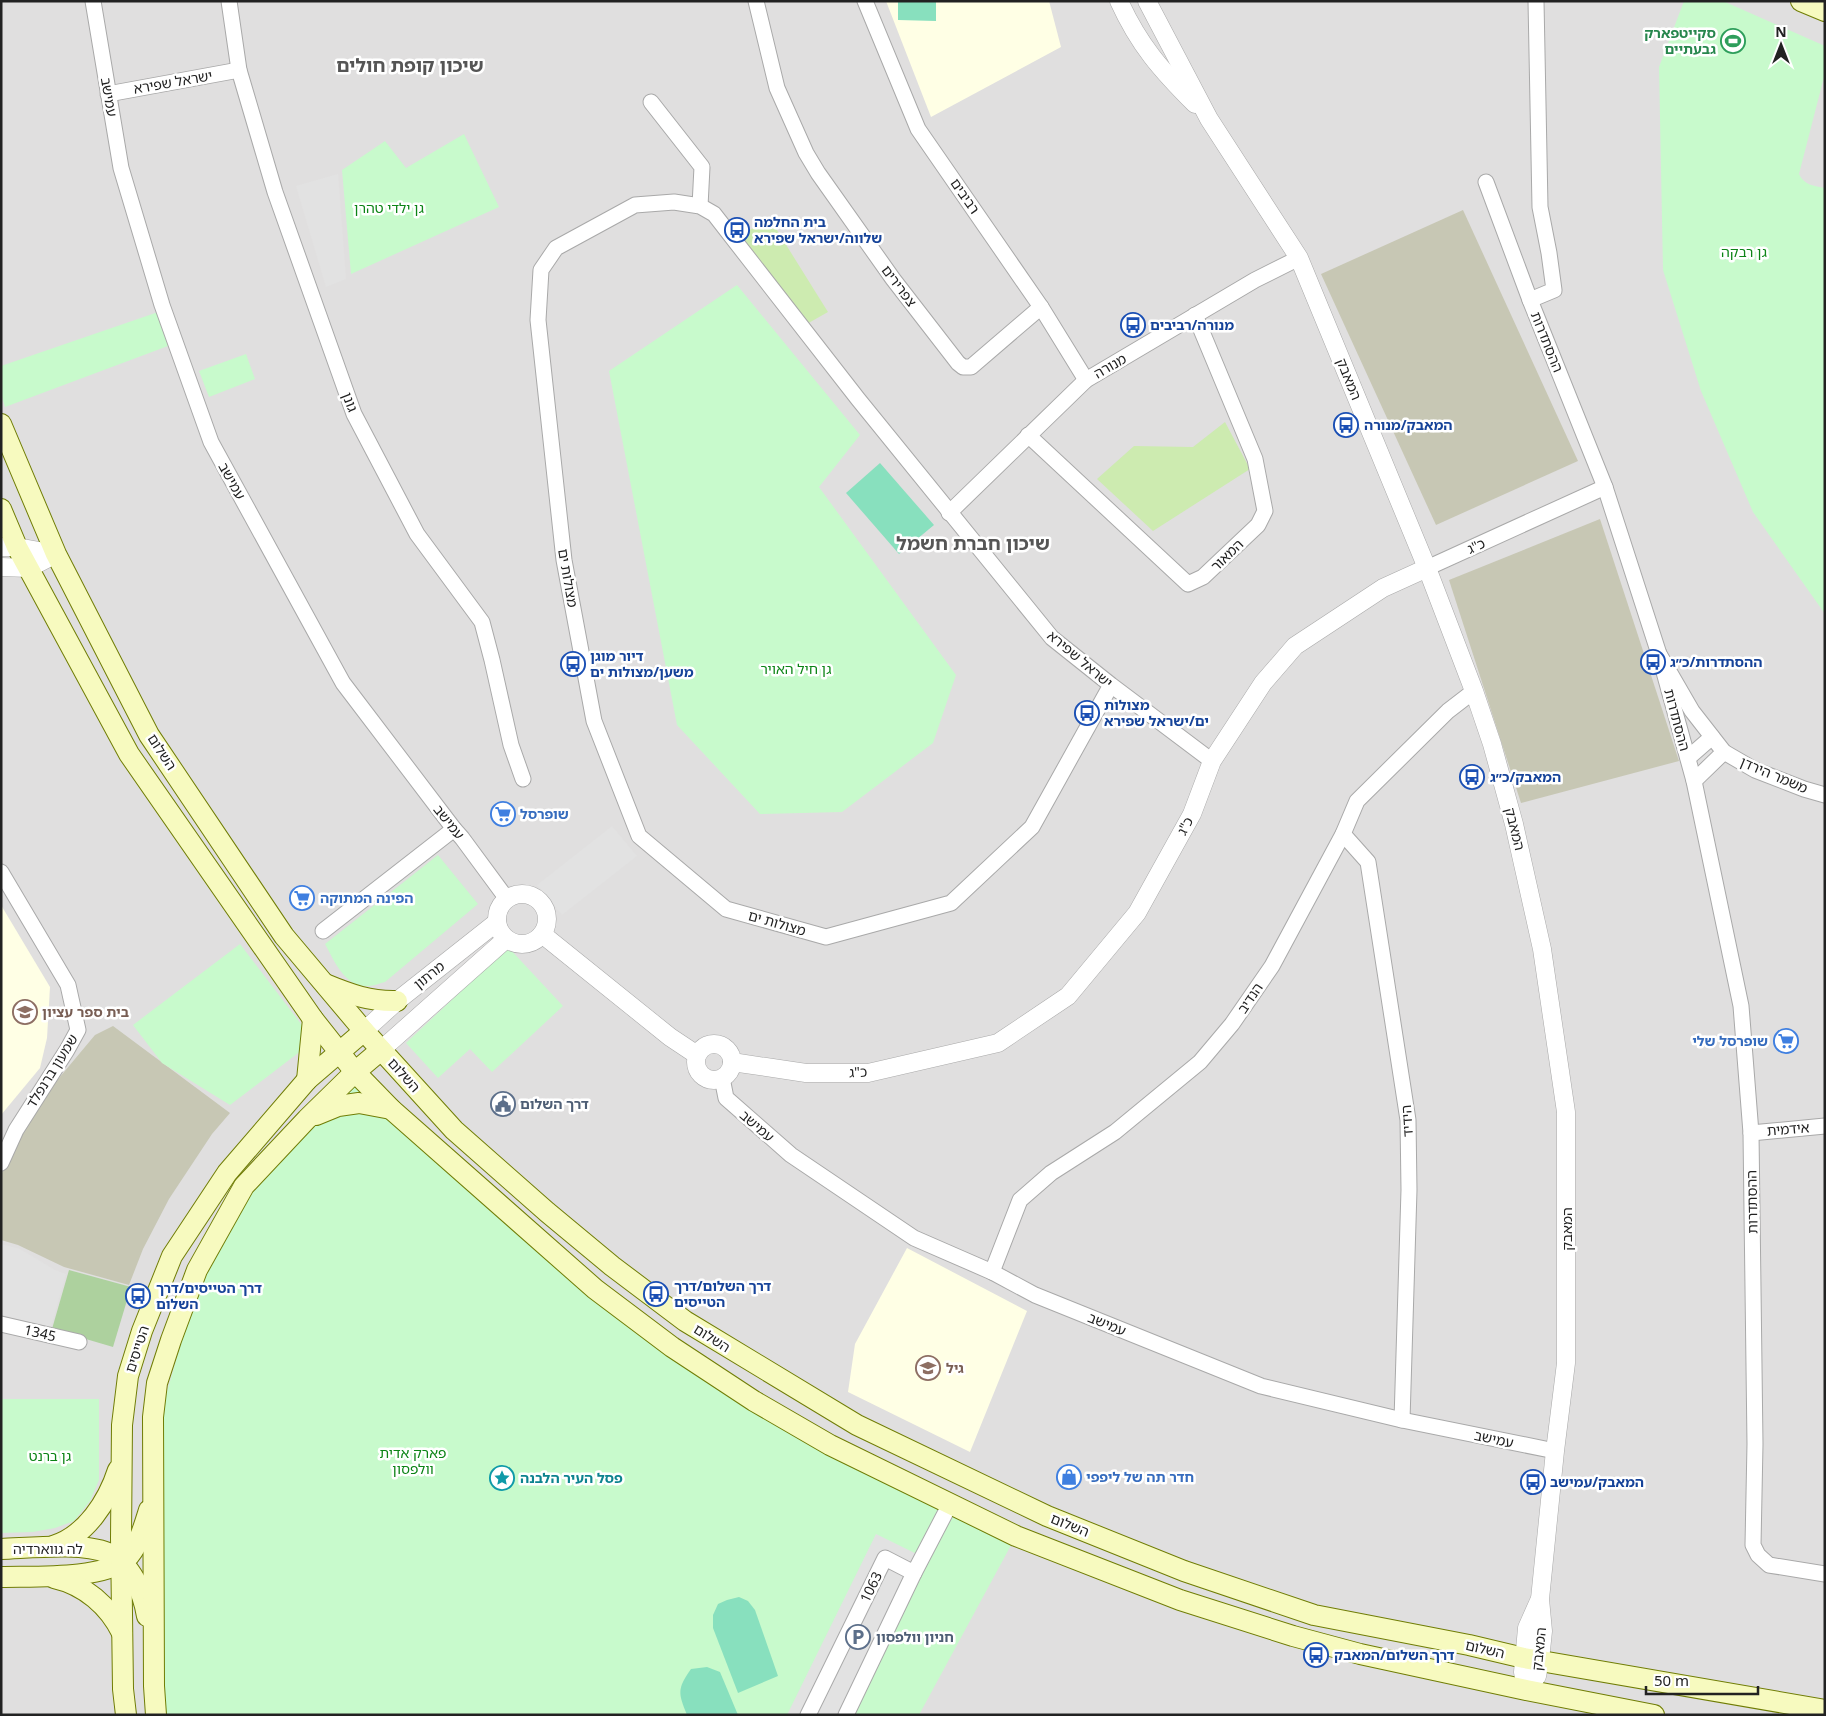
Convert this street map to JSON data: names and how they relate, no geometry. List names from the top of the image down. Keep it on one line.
{"streets":{"main road":["השלום","הטייסים","לה גווארדיה"],"street":["ישראל שפירא","עמישב","רביבים","צפרירים","ההסתדרות","מנורה","המאבק","גונן","כ\"ג","המאור","מצולות ים","משמר הירדן","מרתון","הנדיב","שמעון ברנפלד","הידיד","אידמית","1345","1063"]},"crossings":[["ישראל שפירא","עמישב"],["ישראל שפירא","מנורה"],["ישראל שפירא","גונן"],["ישראל שפירא","כ\"ג"],["ישראל שפירא","מצולות ים"],["עמישב","המאבק"],["עמישב","כ\"ג"],["עמישב","מרתון"],["עמישב","הנדיב"],["עמישב","הידיד"],["רביבים","צפרירים"],["רביבים","מנורה"],["ההסתדרות","כ\"ג"],["ההסתדרות","משמר הירדן"],["ההסתדרות","אידמית"],["מנורה","המאבק"],["מנורה","המאור"],["מנורה","מצולות ים"],["המאבק","כ\"ג"],["המאבק","השלום"],["המאבק","הנדיב"],["השלום","מרתון"],["השלום","הטייסים"],["מרתון","הטייסים"],["הנדיב","הידיד"],["הטייסים","לה גווארדיה"]],"districts":["שיכון קופת חולים","שיכון חברת חשמל"],"parks":["גן ילדי טהרן","גן רבקה","גן חיל האויר","פארק אדית וולפסון","גן ברנט"],"places":{"sports":["סקייטפארק גבעתיים"],"bus stop":["בית החלמה שלווה/ישראל שפירא","מנורה/רביבים","המאבק/מנורה","ההסתדרות/כ״ג","דיור מוגן משען/מצולות ים","מצולות ים/ישראל שפירא","המאבק/כ״ג","דרך השלום/דרך הטייסים","דרך הטייסים/דרך השלום","המאבק/עמישב","דרך השלום/המאבק"],"supermarket":["שופרסל","הפינה המתוקה","שופרסל שלי"],"school or university":["בית ספר עציון","גיל"],"public building":["דרך השלום"],"shop":["חדר תה של ליפפי"],"place":["פסל העיר הלבנה"],"parking":["חניון וולפסון"]},"scale_bar":"50 m","north":"top"}
